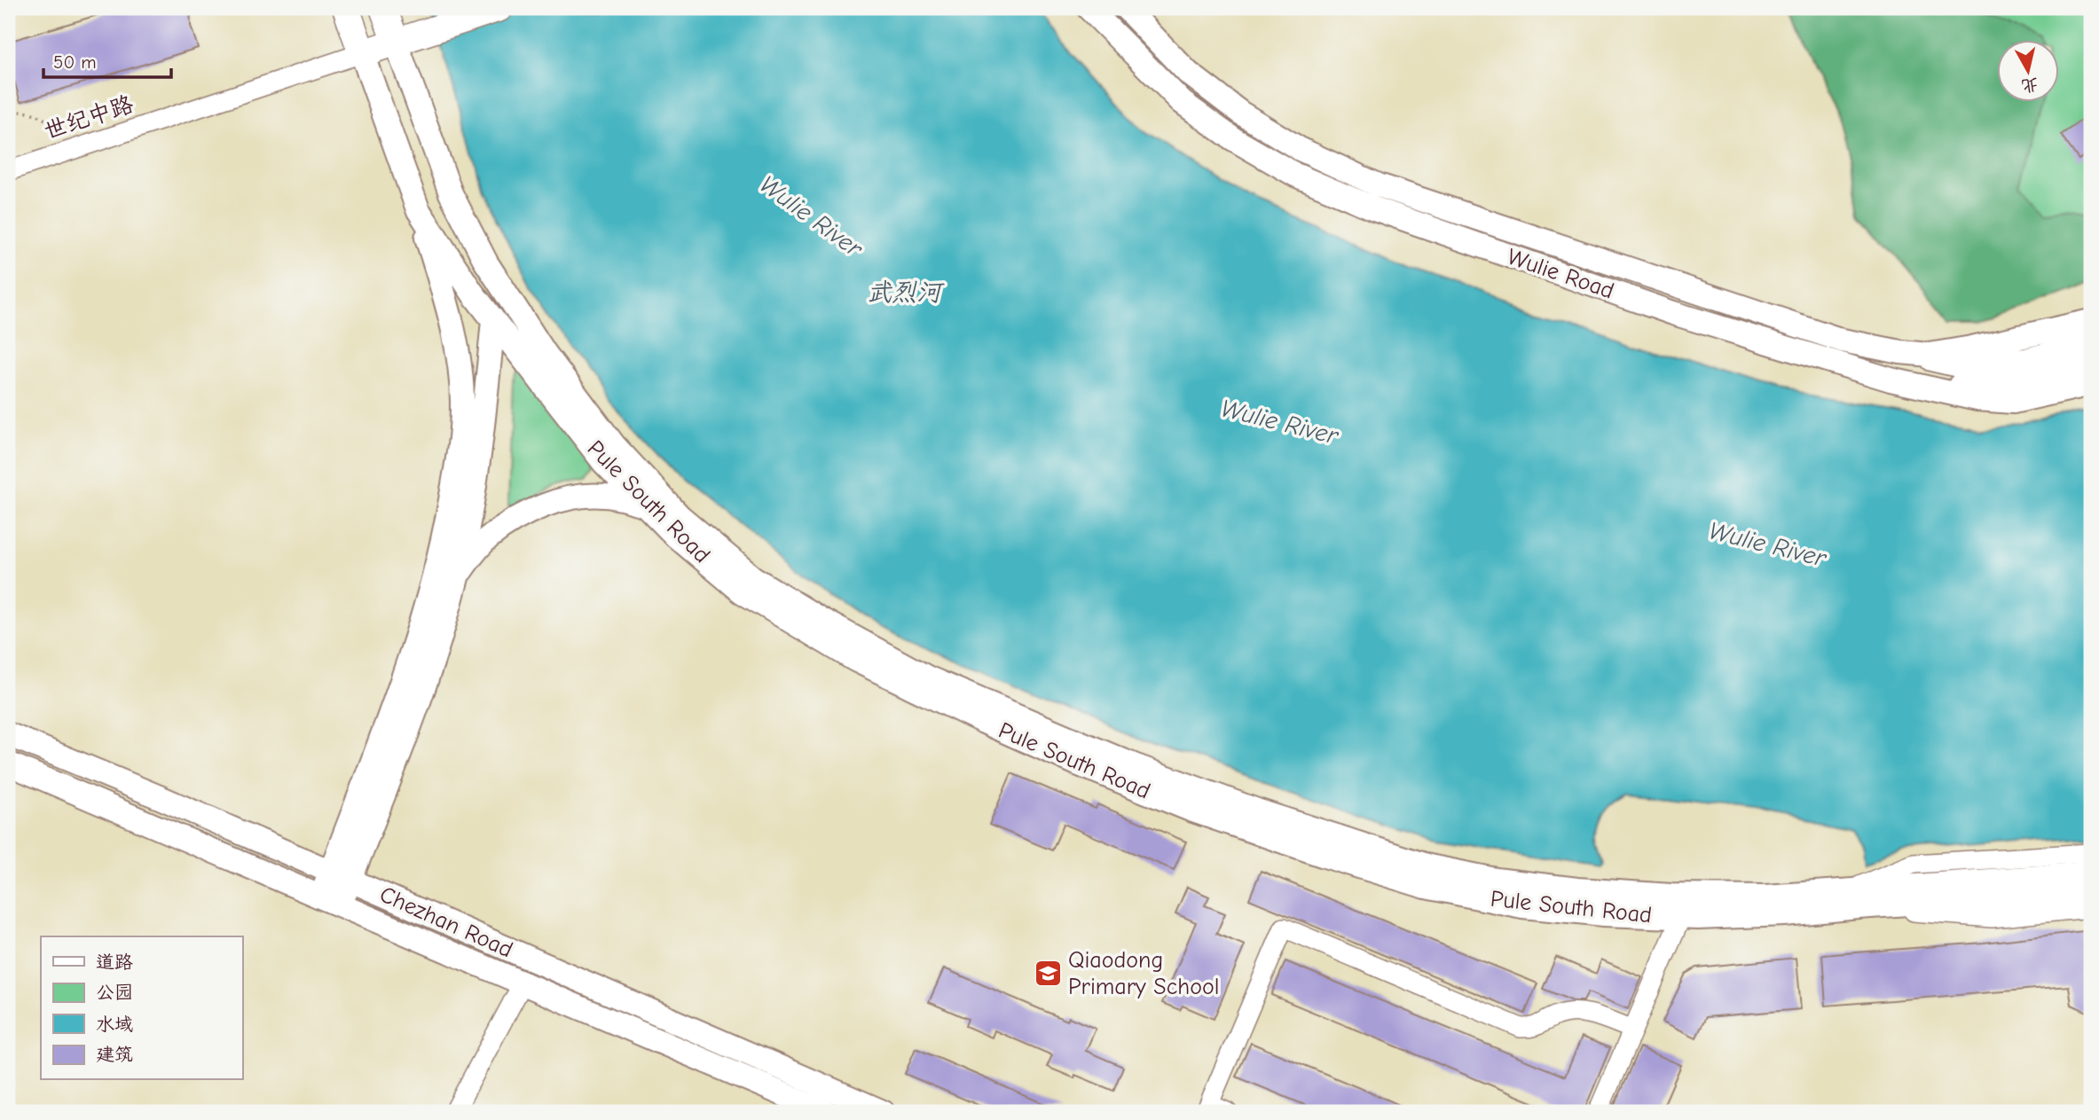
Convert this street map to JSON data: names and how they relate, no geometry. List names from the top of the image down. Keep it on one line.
{"streets":{"main road":["Wulie Road","Pule South Road","Chezhan Road"],"street":["世纪中路"]},"crossings":[["世纪中路","Pule South Road"]],"water":["Wulie River","武烈河"],"places":{"school or university":["Qiaodong Primary School"]},"legend":["道路","公园","水域","建筑"],"scale_bar":"50 m","north":"bottom"}
